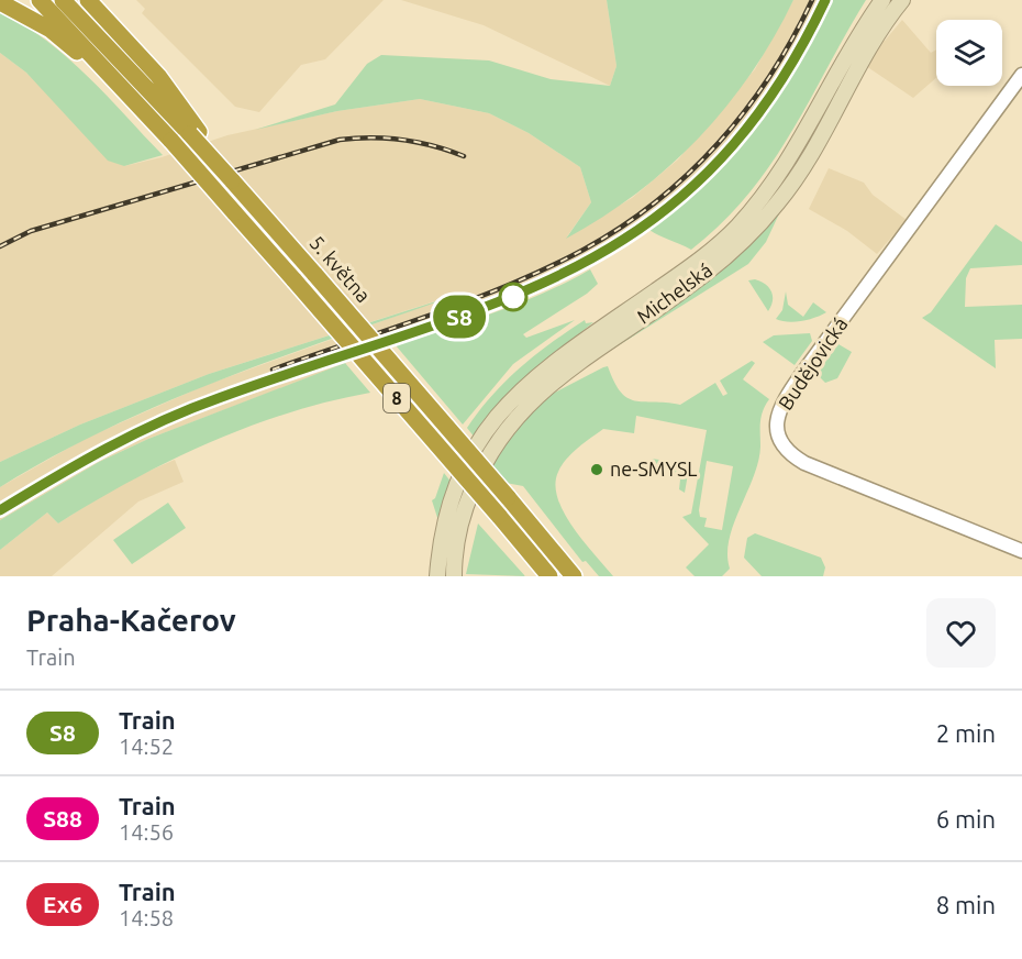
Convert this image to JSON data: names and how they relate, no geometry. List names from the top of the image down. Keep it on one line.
{"streets":{"highway":["5. května","8"],"main road":["Michelská"],"street":["Budějovická"]},"places":["ne-SMYSL"],"page":{"on_map":"S8","heading":["Praha-Kačerov","Train"],"list":[{"mark":"S8","name":"Train","note":"14:52","value":"2 min"},{"mark":"S88","name":"Train","note":"14:56","value":"6 min"},{"mark":"Ex6","name":"Train","note":"14:58","value":"8 min"}]}}
